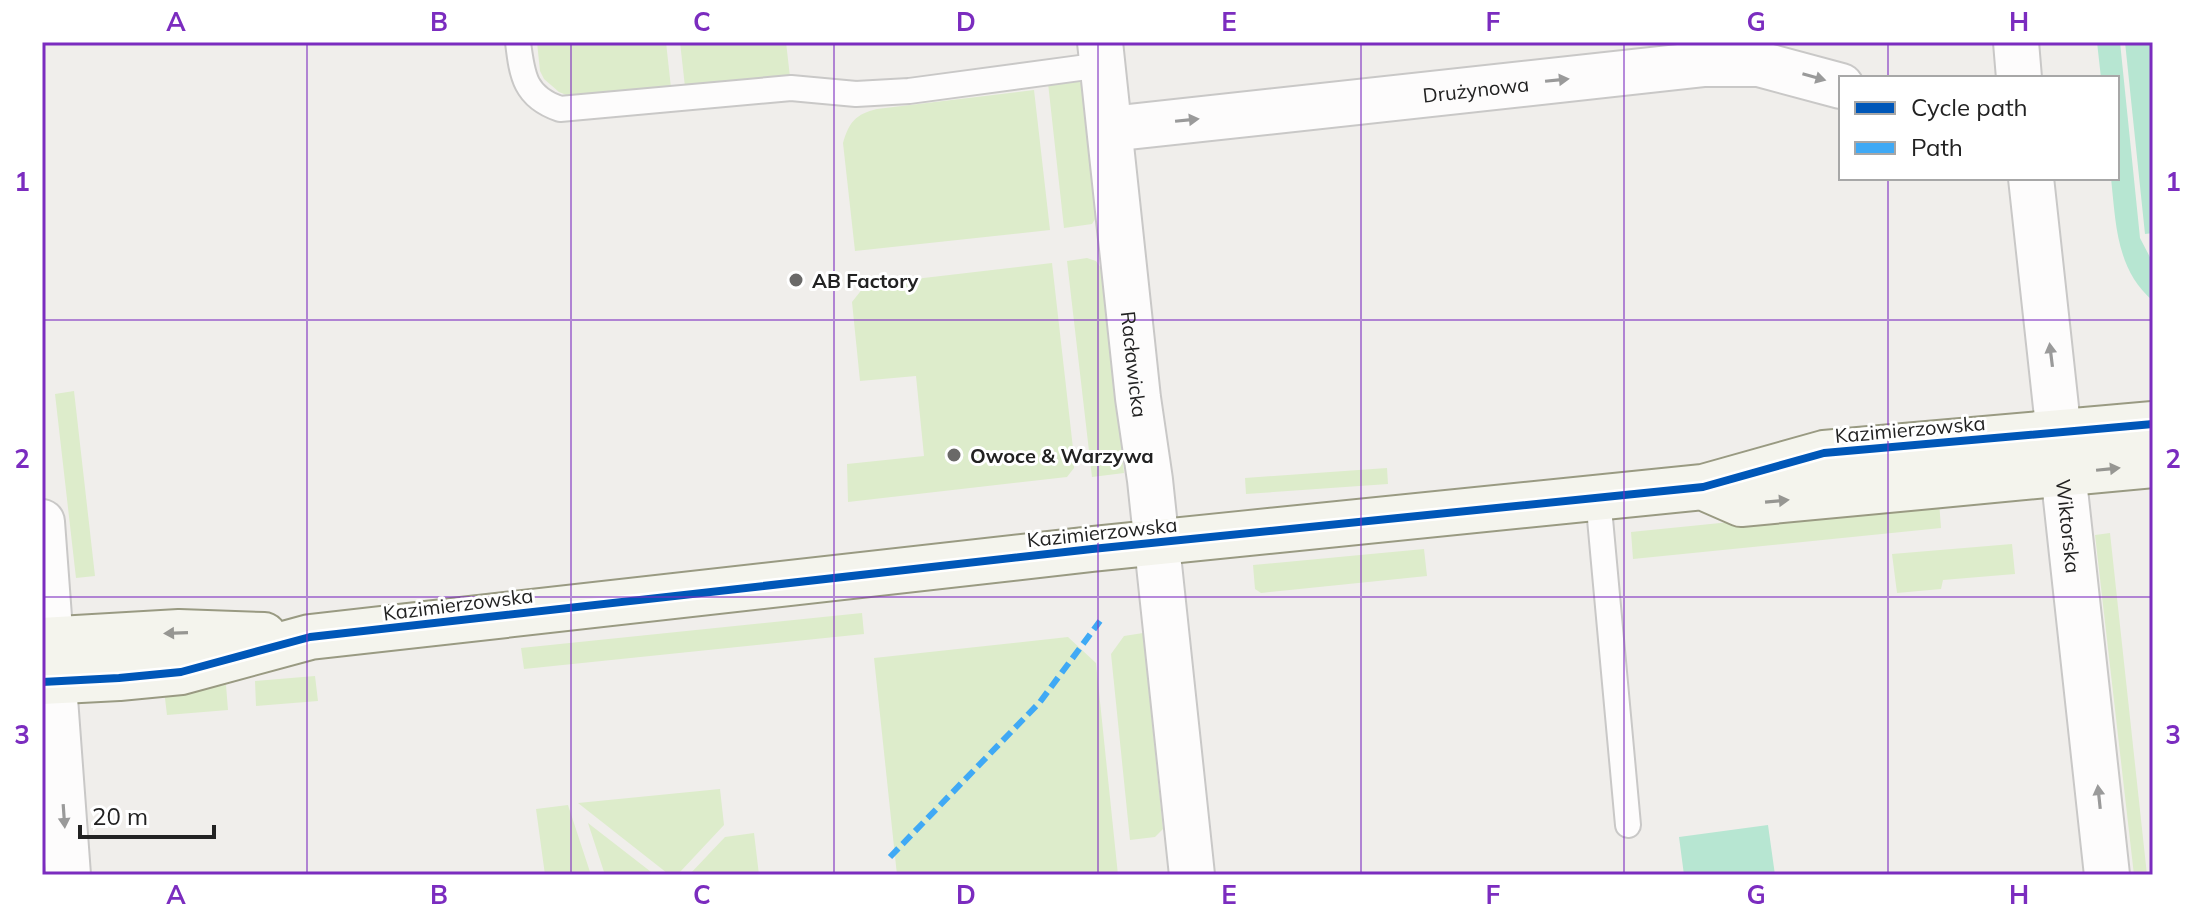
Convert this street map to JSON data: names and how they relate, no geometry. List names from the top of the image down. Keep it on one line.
{"streets":{"street":["Drużynowa","Racławicka","Kazimierzowska","Wiktorska"]},"crossings":[["Drużynowa","Racławicka"],["Racławicka","Kazimierzowska"],["Kazimierzowska","Wiktorska"]],"one_way":["Drużynowa","Wiktorska"],"places":["AB Factory","Owoce & Warzywa"],"legend":["Cycle path","Path"],"scale_bar":"20 m","grid":{"columns":["A","B","C","D","E","F","G","H"],"rows":["1","2","3"]}}
